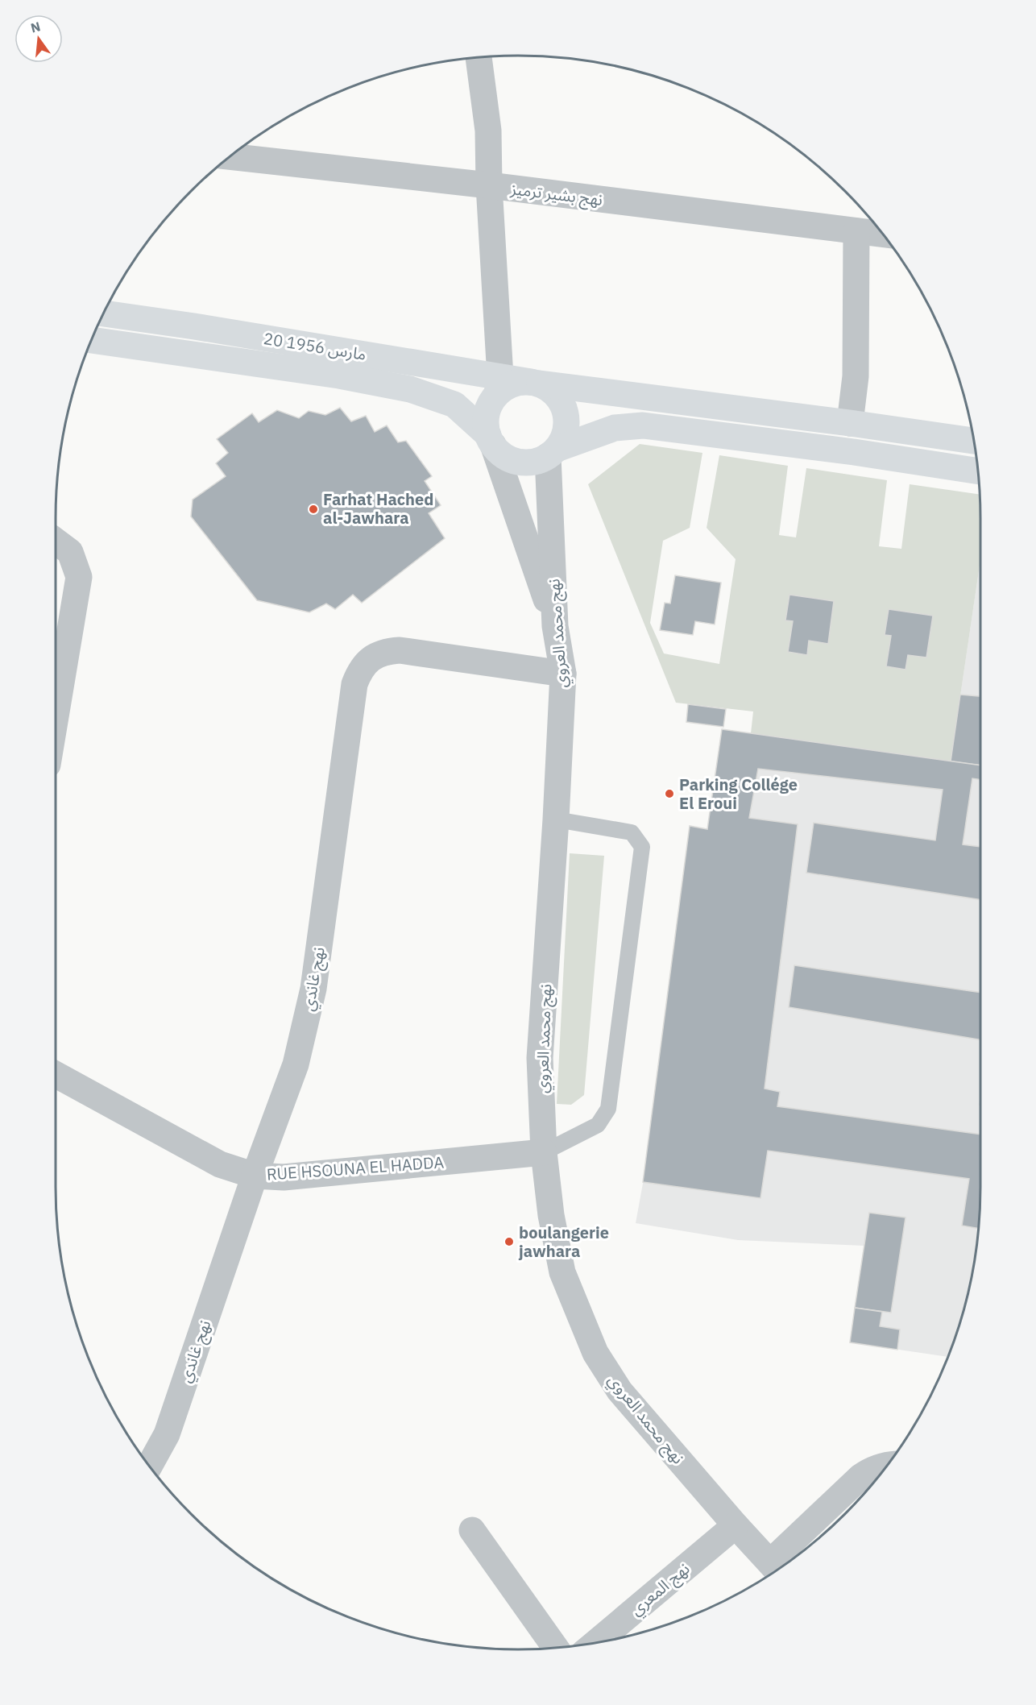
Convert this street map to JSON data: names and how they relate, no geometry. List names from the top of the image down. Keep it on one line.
{"streets":{"main road":["20 مارس 1956"],"street":["نهج بشير ترميز","نهج محمد العروي","نهج غاندي","RUE HSOUNA EL HADDA","نهج المعري"]},"crossings":[["20 مارس 1956","نهج محمد العروي"],["نهج محمد العروي","نهج غاندي"],["نهج محمد العروي","RUE HSOUNA EL HADDA"],["نهج محمد العروي","نهج المعري"],["نهج غاندي","RUE HSOUNA EL HADDA"]],"places":["Farhat Hached al-Jawhara","Parking Collége El Eroui","boulangerie jawhara"],"north":"top"}
